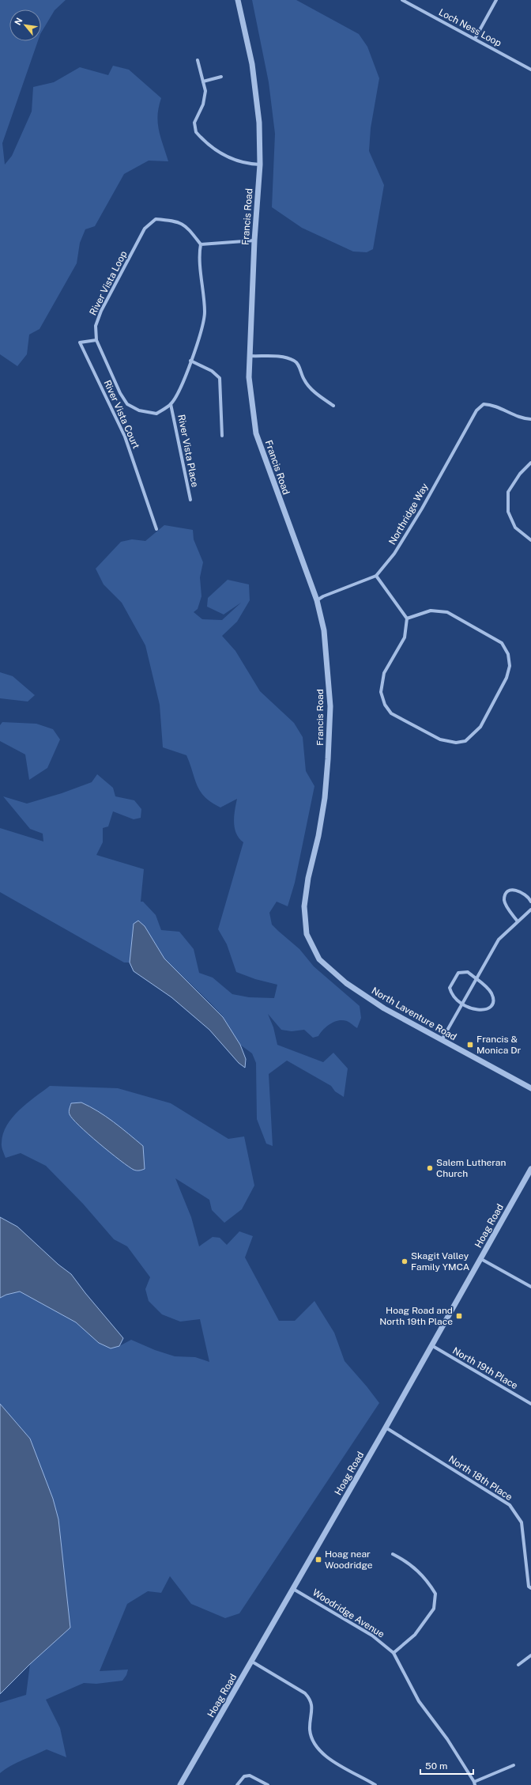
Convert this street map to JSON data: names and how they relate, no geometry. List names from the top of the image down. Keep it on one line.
{"streets":{"street":["Loch Ness Loop","Francis Road","River Vista Loop","River Vista Court","River Vista Place","Northridge Way","North Laventure Road","Hoag Road","North 19th Place","North 18th Place","Woodridge Avenue"]},"crossings":[["Francis Road","Northridge Way"],["Francis Road","North Laventure Road"],["River Vista Loop","River Vista Court"],["River Vista Loop","River Vista Place"],["Hoag Road","North 19th Place"],["Hoag Road","North 18th Place"],["Hoag Road","Woodridge Avenue"]],"places":{"transit":["Francis & Monica Dr","Hoag Road and North 19th Place","Hoag near Woodridge"],"other":["Salem Lutheran Church","Skagit Valley Family YMCA"]},"scale_bar":"50 m","north":"top left"}
